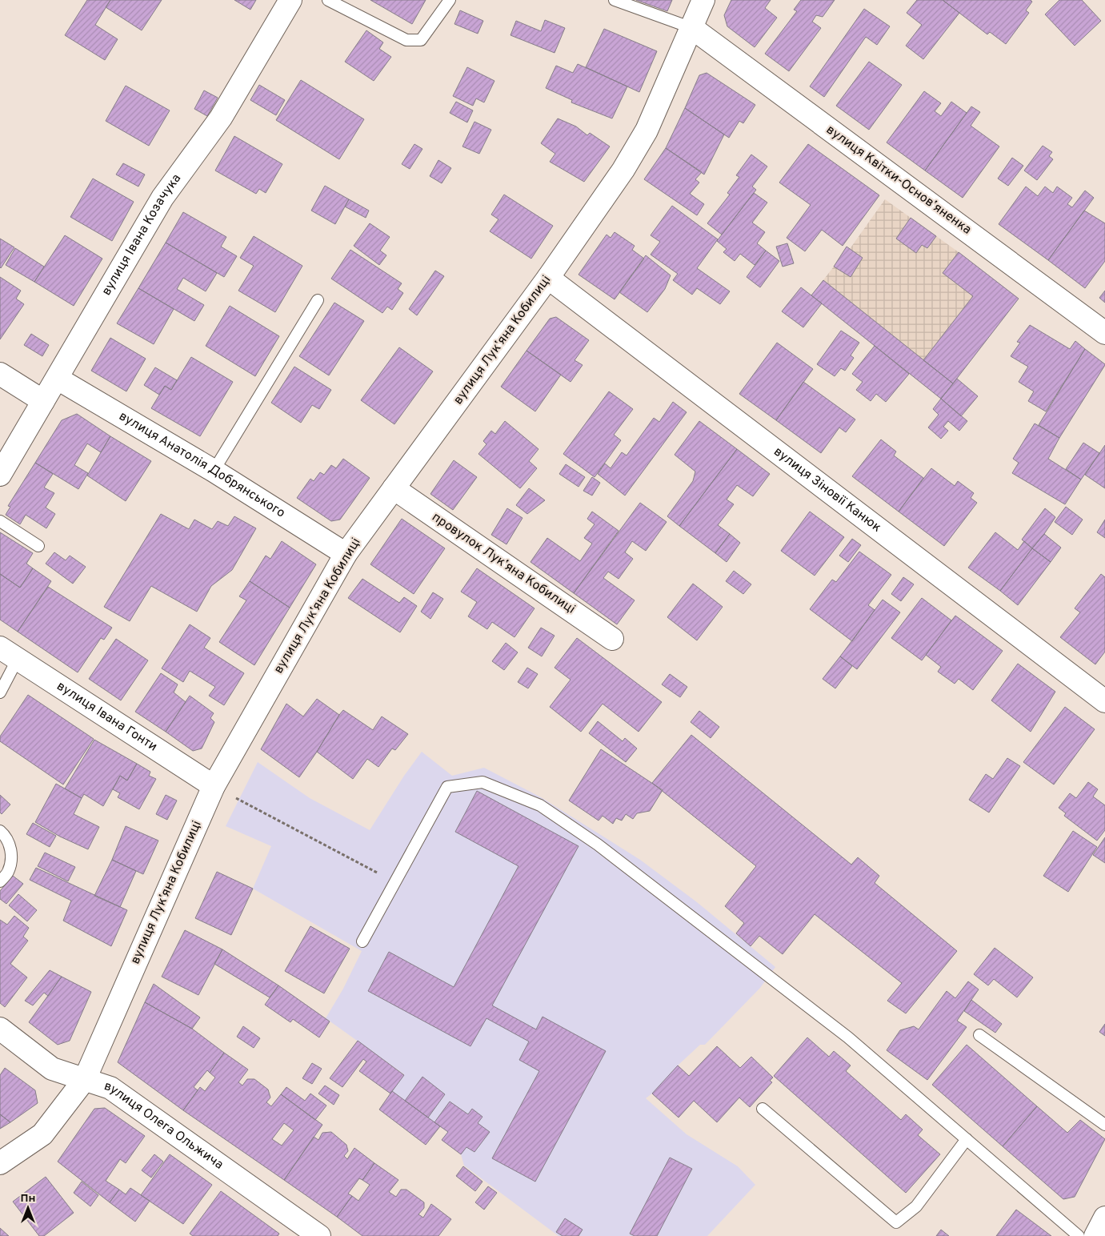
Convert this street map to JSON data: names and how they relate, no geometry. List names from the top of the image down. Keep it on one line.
{"streets":{"street":["вулиця Квітки-Основʼяненка","вулиця Івана Козачука","вулиця Лукʼяна Кобилиці","вулиця Анатолія Добрянського","вулиця Зіновії Канюк","провулок Лукʼяна Кобилиці","вулиця Івана Гонти","вулиця Олега Ольжича"]},"crossings":[["вулиця Квітки-Основʼяненка","вулиця Лукʼяна Кобилиці"],["вулиця Івана Козачука","вулиця Анатолія Добрянського"],["вулиця Лукʼяна Кобилиці","вулиця Анатолія Добрянського"],["вулиця Лукʼяна Кобилиці","вулиця Зіновії Канюк"],["вулиця Лукʼяна Кобилиці","провулок Лукʼяна Кобилиці"],["вулиця Лукʼяна Кобилиці","вулиця Івана Гонти"],["вулиця Лукʼяна Кобилиці","вулиця Олега Ольжича"]],"north":"top"}
